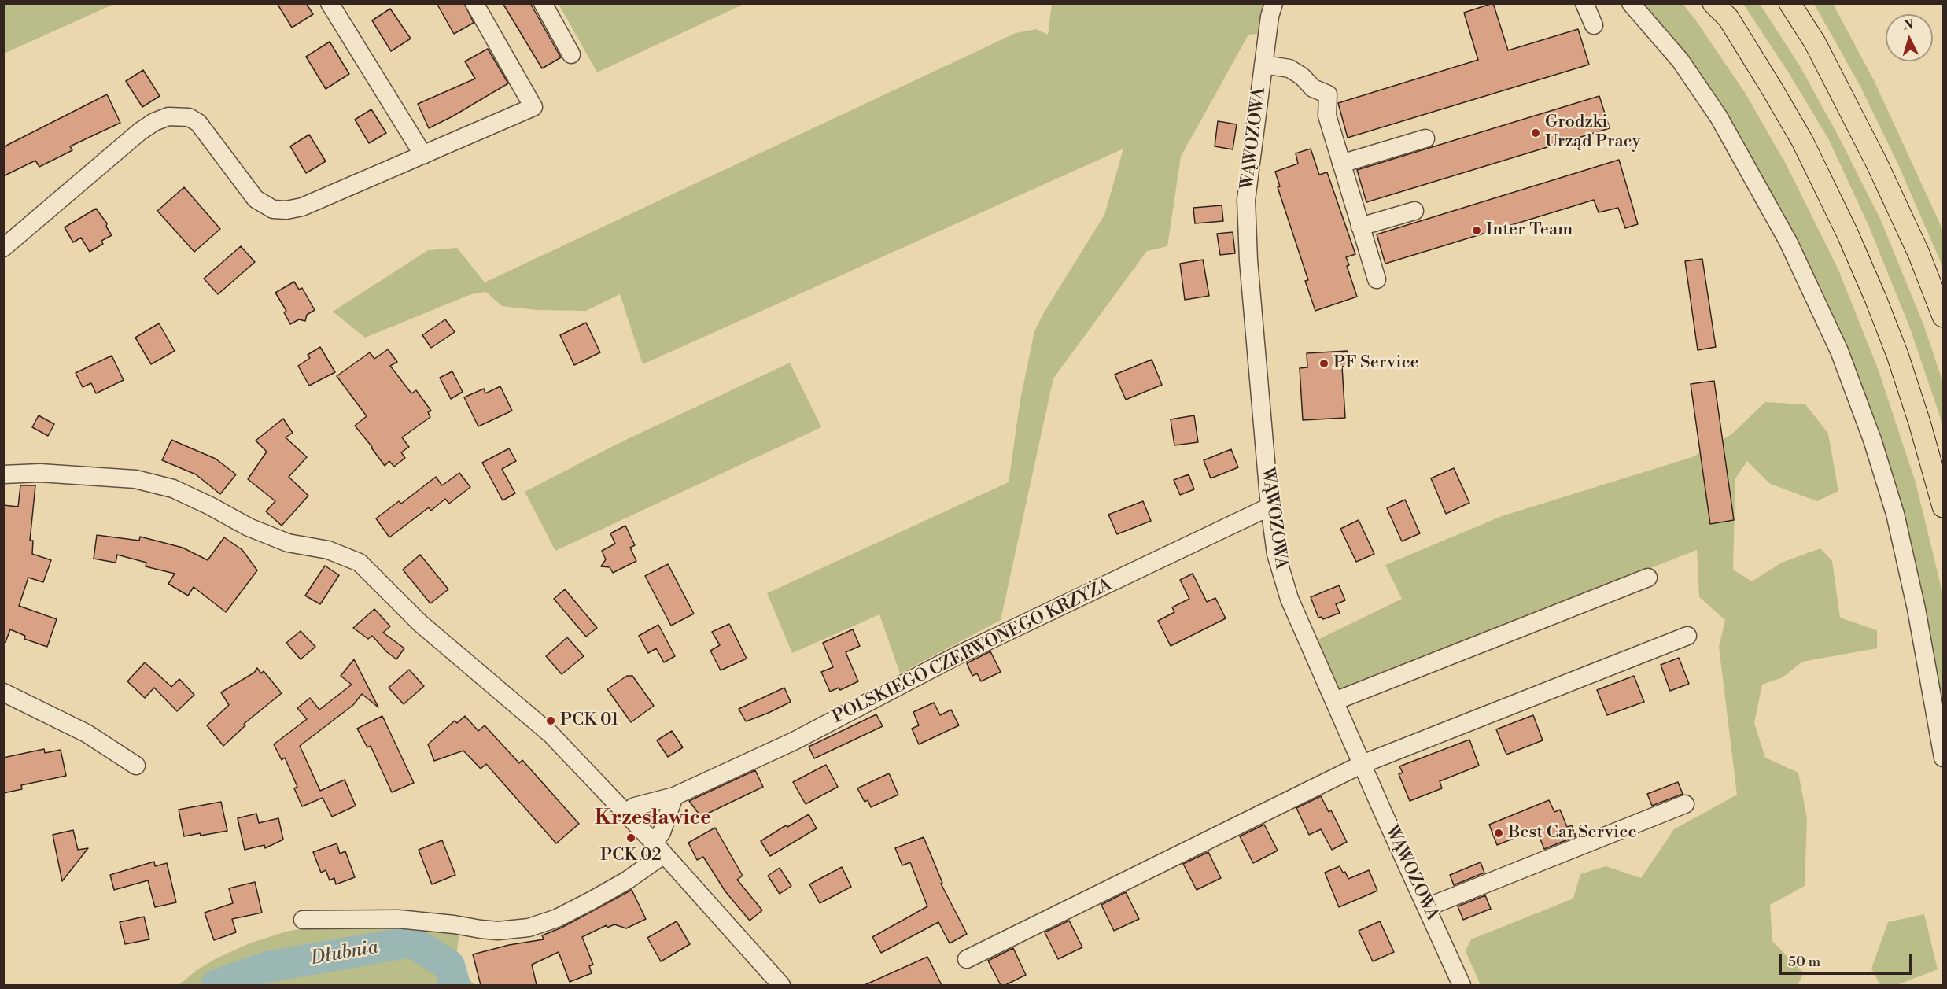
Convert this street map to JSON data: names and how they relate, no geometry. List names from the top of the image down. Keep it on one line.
{"streets":{"street":["WĄWOZOWA","POLSKIEGO CZERWONEGO KRZYŻA"]},"crossings":[["WĄWOZOWA","POLSKIEGO CZERWONEGO KRZYŻA"]],"districts":["Krzesławice"],"water":["Dłubnia"],"places":["Grodzki Urząd Pracy","Inter-Team","PF Service","PCK 01","Best Car Service","PCK 02"],"scale_bar":"50 m","north":"top"}
